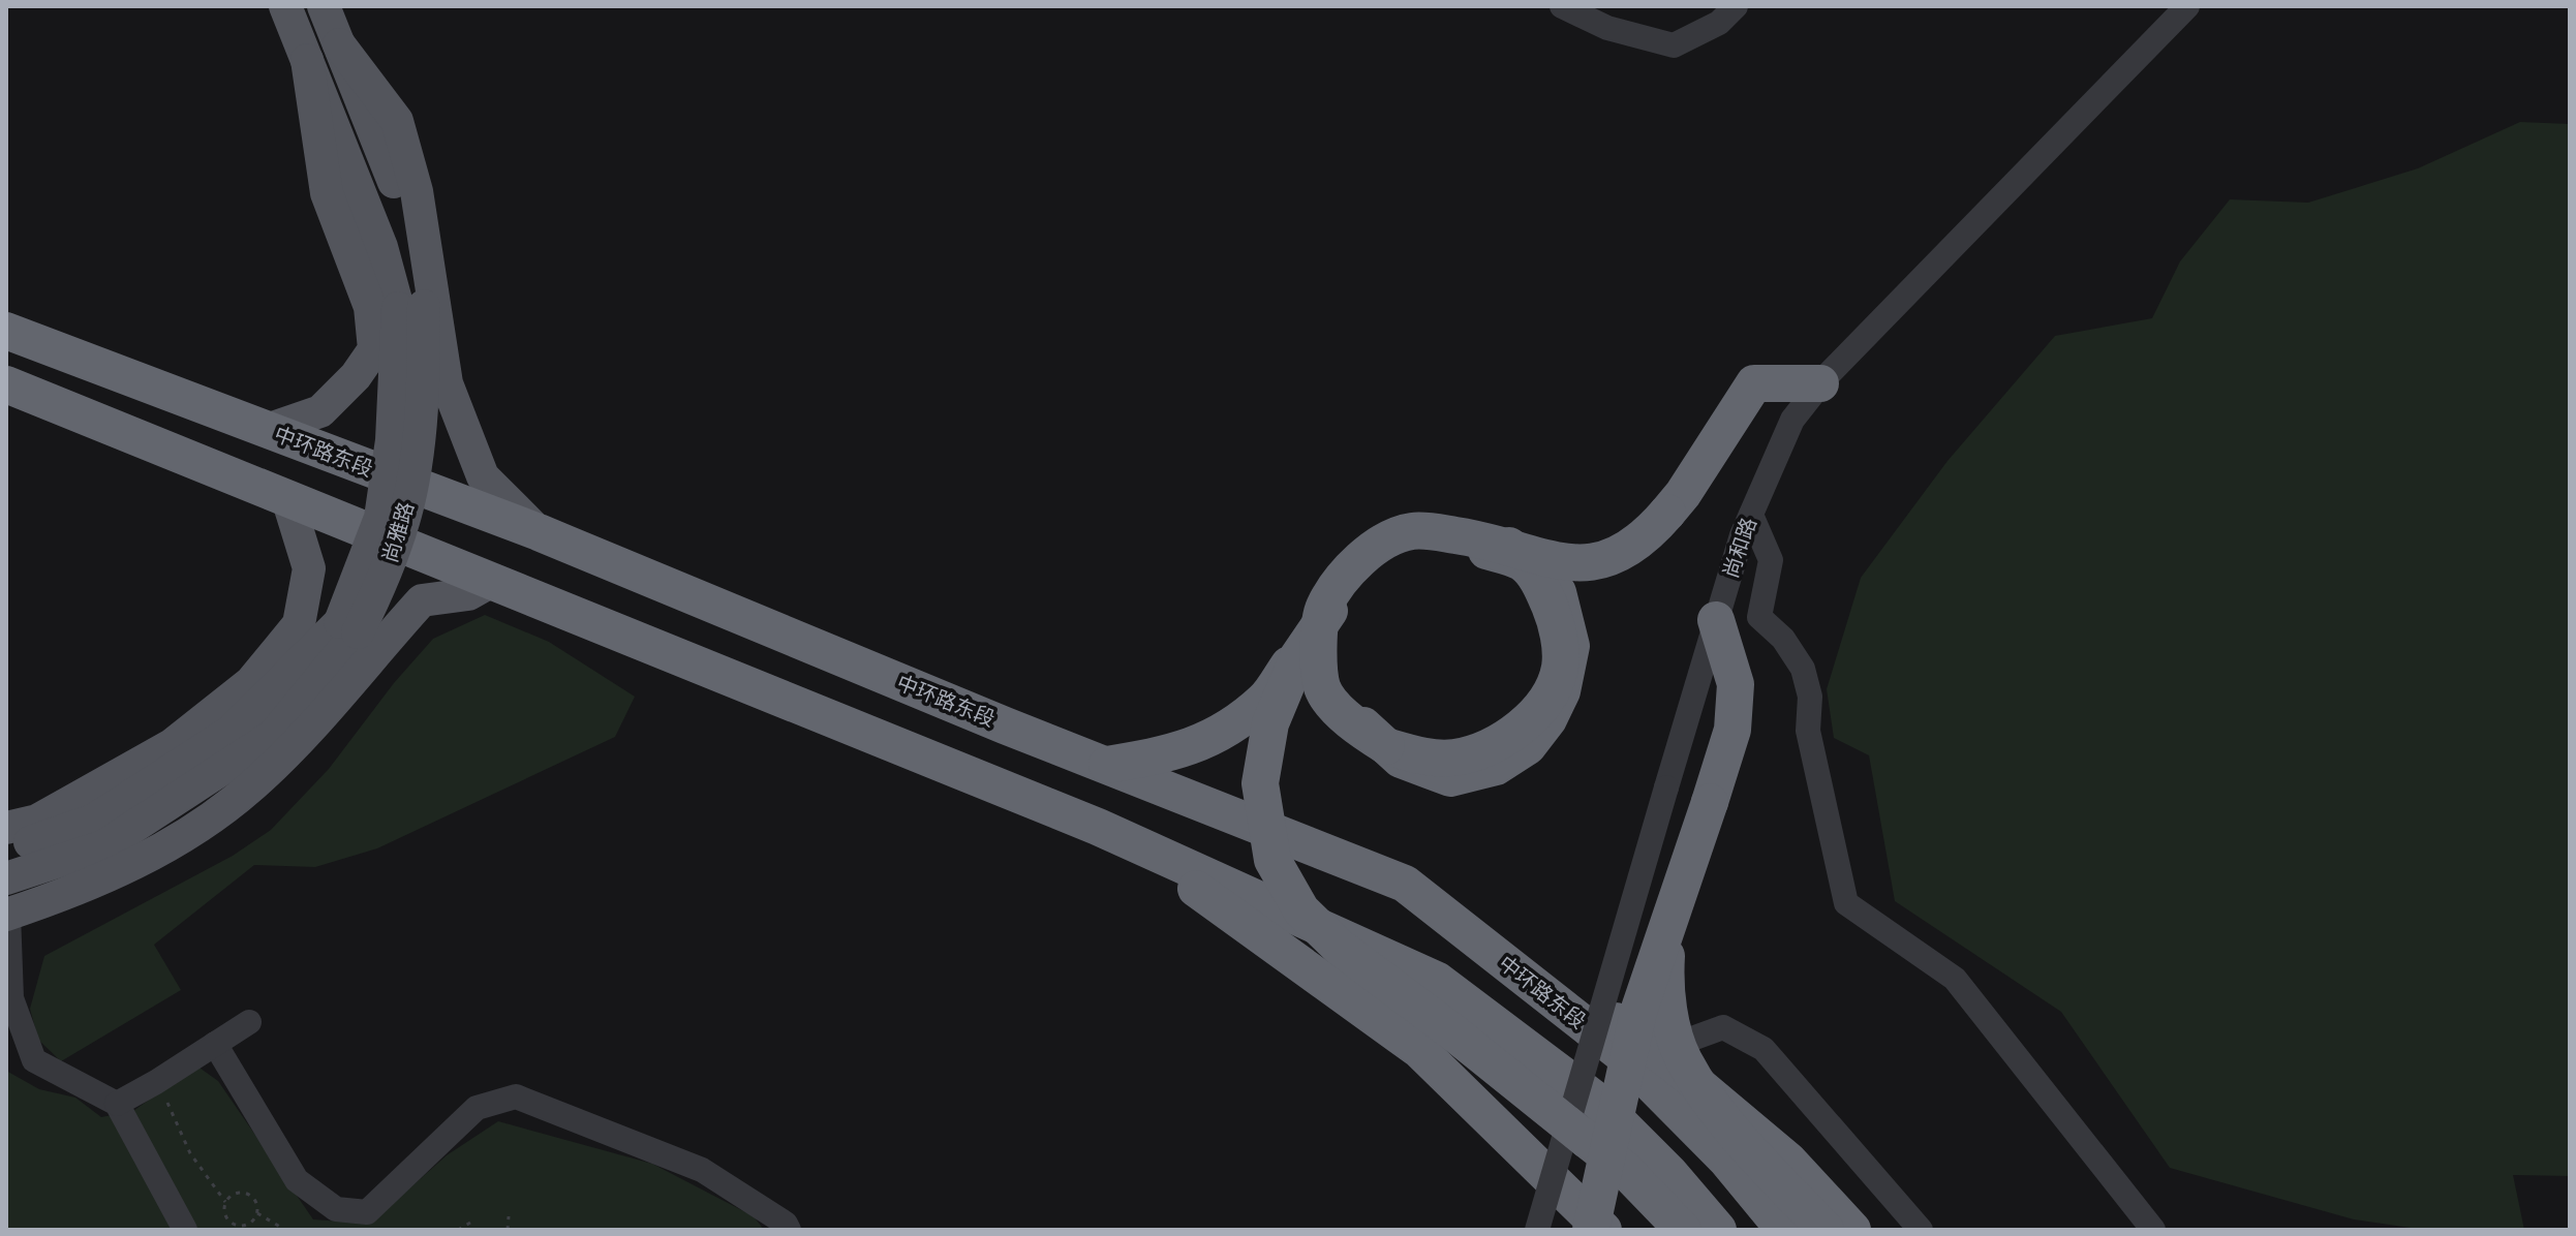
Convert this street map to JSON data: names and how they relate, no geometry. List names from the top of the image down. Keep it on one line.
{"streets":{"highway":["中环路东段"],"main road":["尚雅路"],"street":["尚和路"]}}
